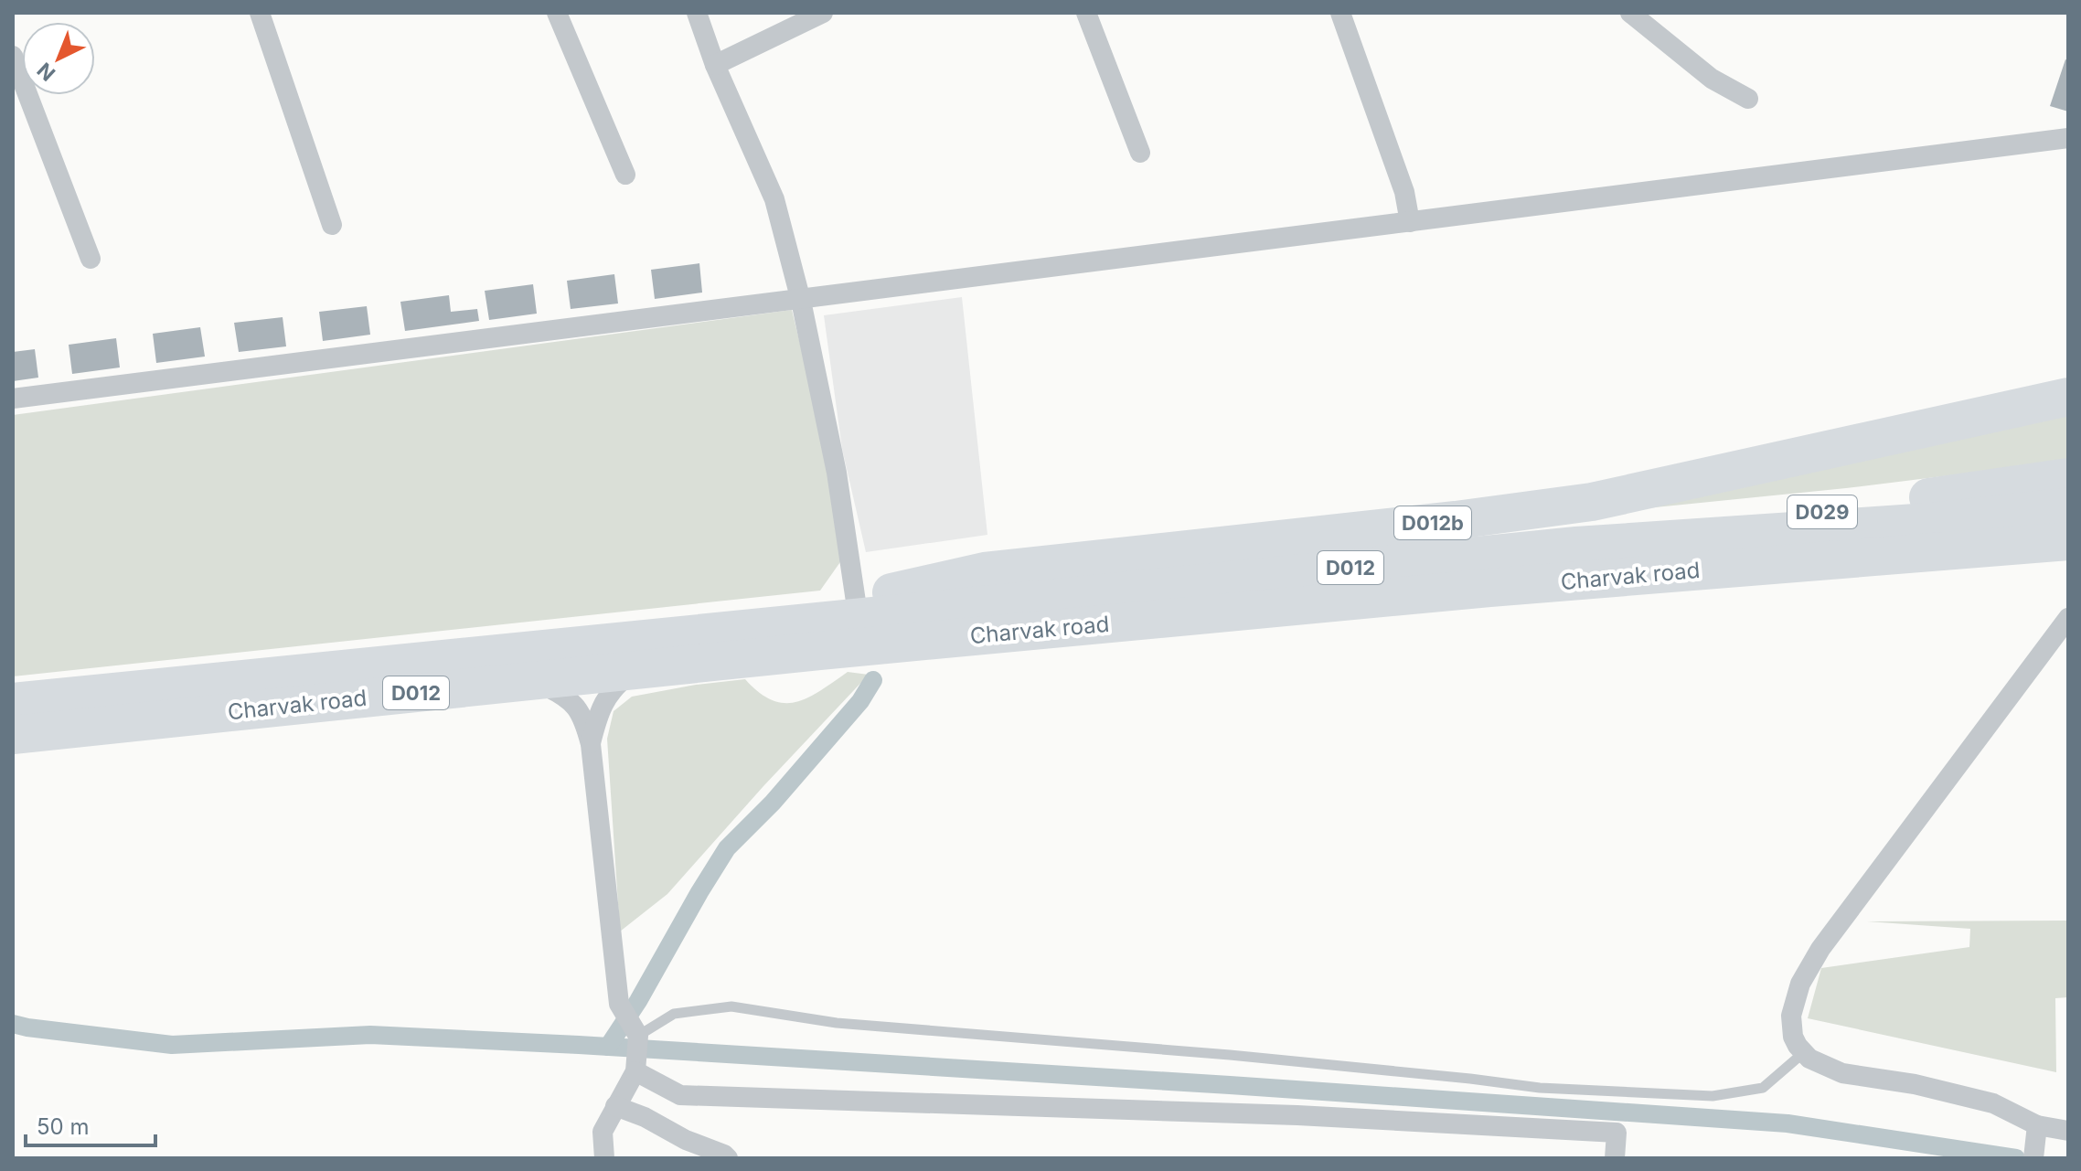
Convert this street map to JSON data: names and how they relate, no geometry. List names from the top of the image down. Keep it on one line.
{"streets":{"highway":["D029","D012b","D012","Charvak road"]},"crossings":[["D012b","Charvak road"]],"scale_bar":"50 m","north":"bottom left"}
